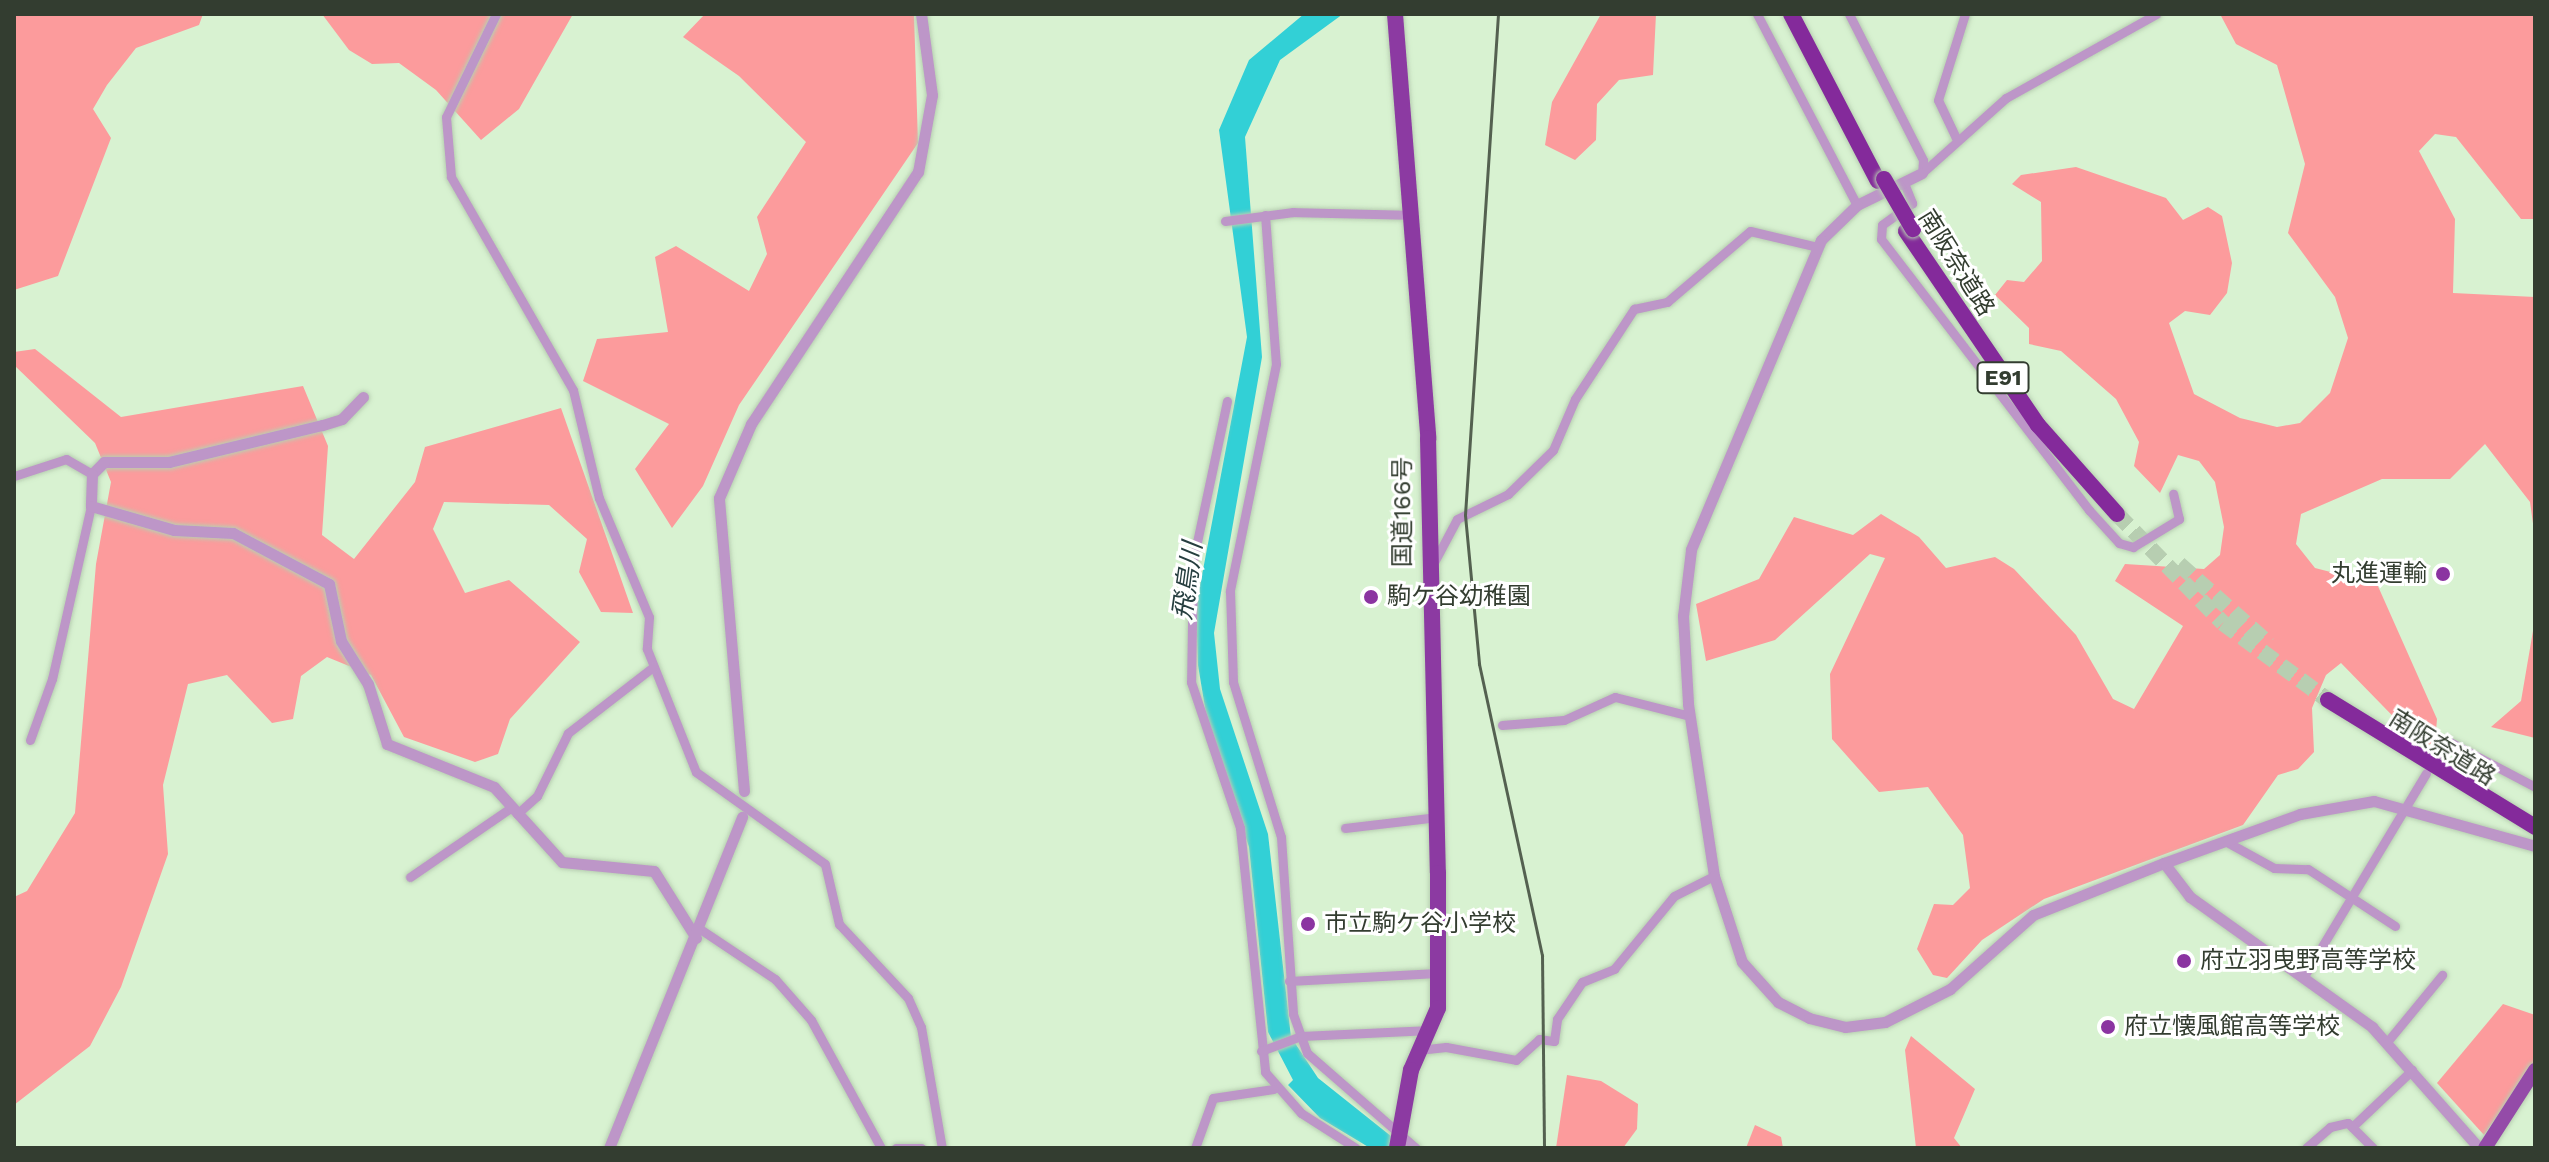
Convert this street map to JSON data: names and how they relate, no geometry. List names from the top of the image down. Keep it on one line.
{"streets":{"highway":["南阪奈道路","E91","国道166号"]},"water":["飛鳥川"],"places":["丸進運輸","駒ケ谷幼稚園","市立駒ケ谷小学校","府立羽曳野高等学校","府立懐風館高等学校"]}
